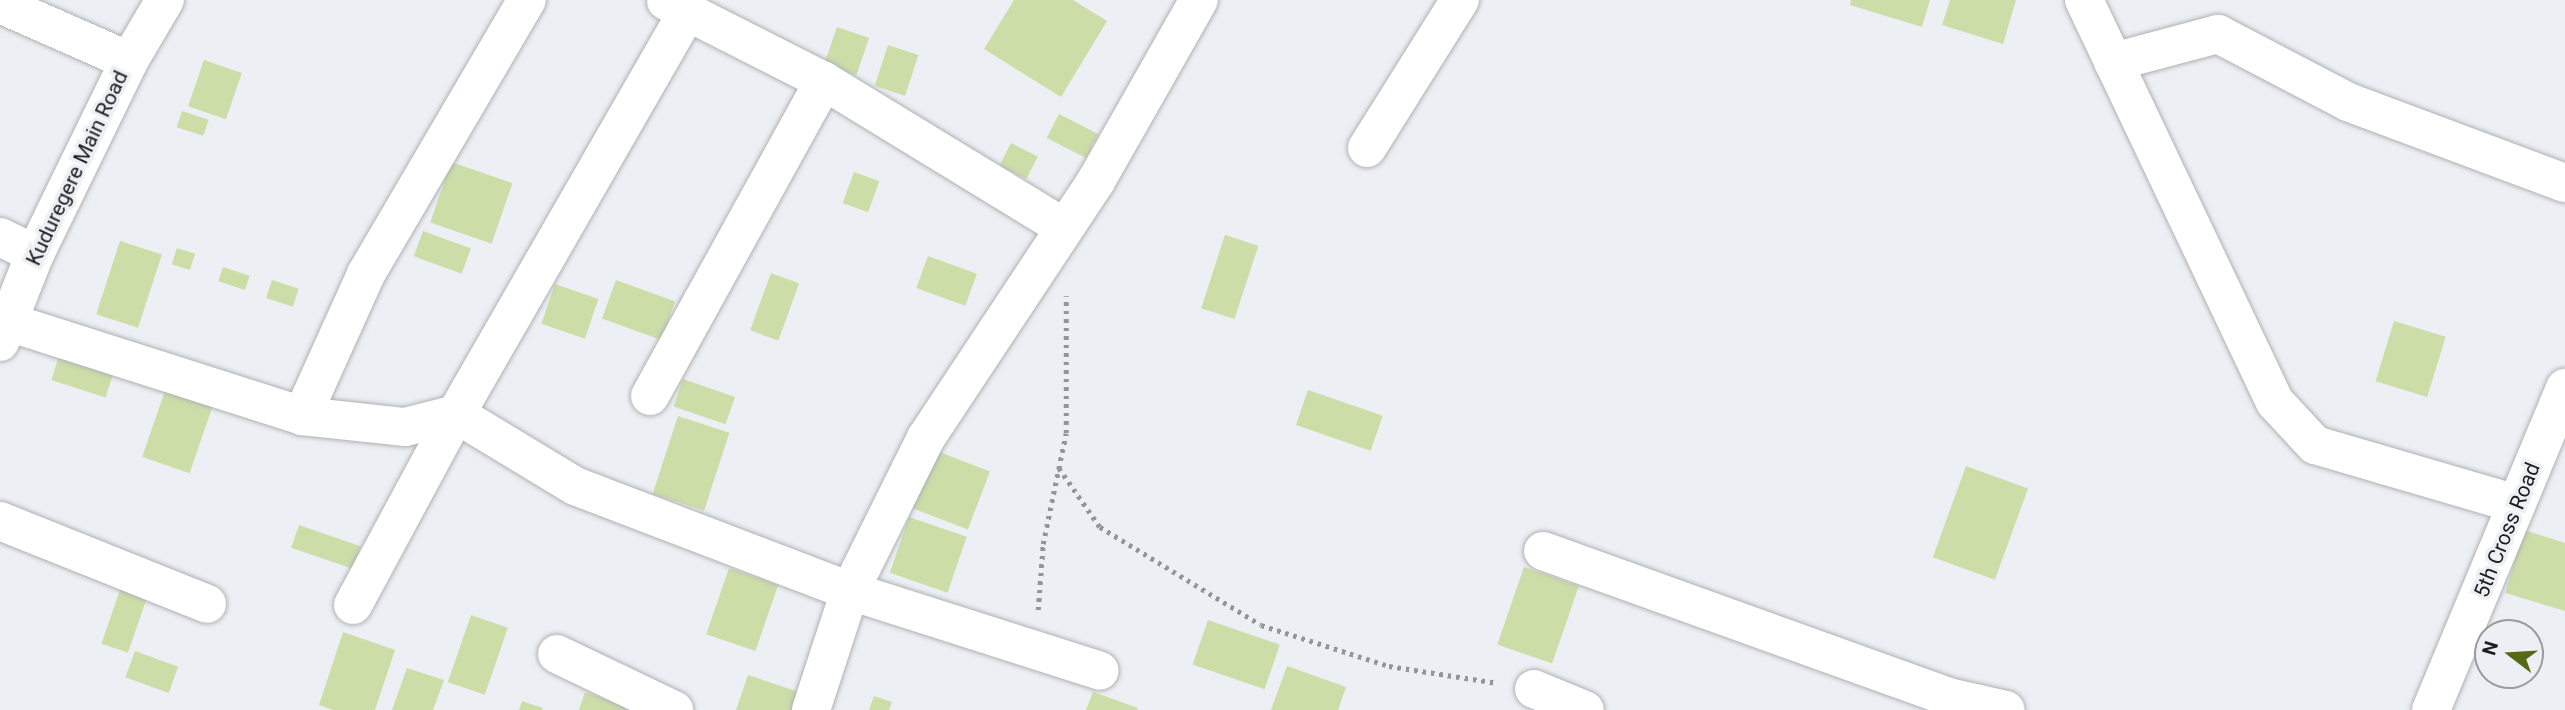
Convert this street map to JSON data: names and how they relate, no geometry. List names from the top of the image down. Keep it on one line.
{"streets":{"street":["Kuduregere Main Road","5th Cross Road"]},"north":"left"}
